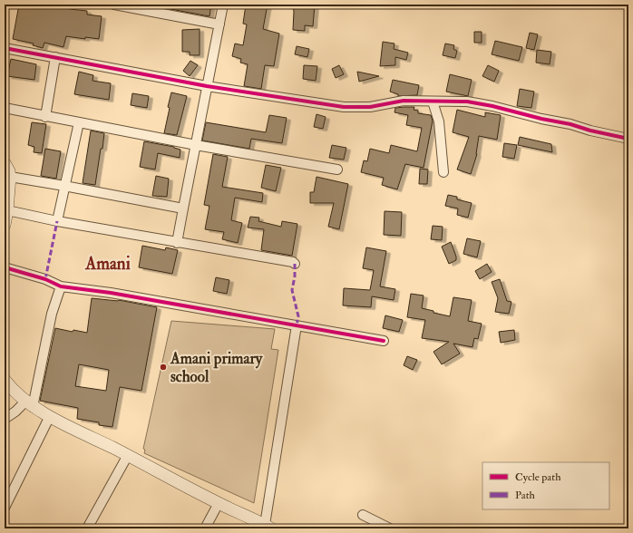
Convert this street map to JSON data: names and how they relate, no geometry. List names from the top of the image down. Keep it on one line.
{"districts":["Amani"],"places":["Amani primary school"],"legend":["Cycle path","Path"]}
